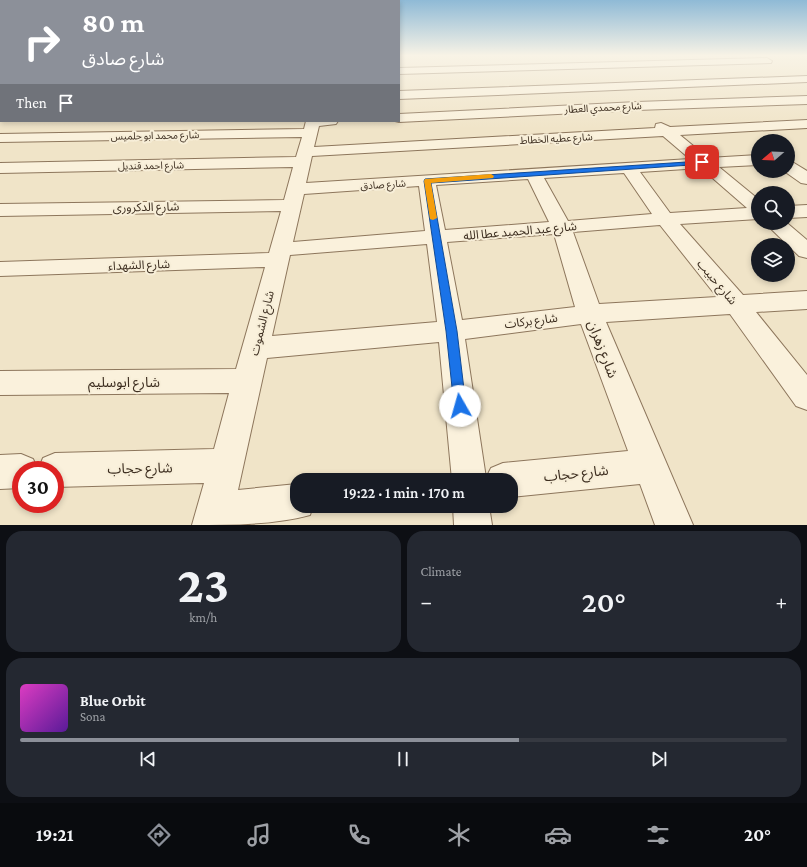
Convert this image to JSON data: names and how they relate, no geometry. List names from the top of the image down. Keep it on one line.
{"streets":{"street":["شارع محمدي العطار","شارع محمد ابو حلميس","شارع عطيه الخطاط","شارع احمد قنديل","شارع صادق","شارع الدكرورى","شارع عبد الحميد عطا الله","شارع الشهداء","شارع حبيب","شارع بركات","شارع الشموت","شارع زهران","شارع ابوسليم","شارع حجاب"]},"crossings":[["شارع محمد ابو حلميس","شارع عطيه الخطاط"],["شارع محمد ابو حلميس","شارع احمد قنديل"],["شارع محمد ابو حلميس","شارع الشموت"],["شارع عطيه الخطاط","شارع احمد قنديل"],["شارع عطيه الخطاط","شارع الشموت"],["شارع احمد قنديل","شارع الشموت"],["شارع صادق","شارع الدكرورى"],["شارع صادق","شارع حبيب"],["شارع صادق","شارع الشموت"],["شارع صادق","شارع زهران"],["شارع الدكرورى","شارع الشموت"],["شارع عبد الحميد عطا الله","شارع الشهداء"],["شارع عبد الحميد عطا الله","شارع حبيب"],["شارع عبد الحميد عطا الله","شارع الشموت"],["شارع عبد الحميد عطا الله","شارع زهران"],["شارع الشهداء","شارع الشموت"],["شارع حبيب","شارع بركات"],["شارع بركات","شارع الشموت"],["شارع بركات","شارع زهران"],["شارع الشموت","شارع ابوسليم"],["شارع الشموت","شارع حجاب"],["شارع زهران","شارع حجاب"]],"north":"left","page":{"turn":["80 m","شارع صادق"],"then":"Then","limit":"30","trip":"19:22 · 1 min · 170 m","tile":[["23","km/h"],"Climate"],"heat":["−","20°","+"],"song":["Blue Orbit","Sona"],"tabs":["19:21","20°"]}}
